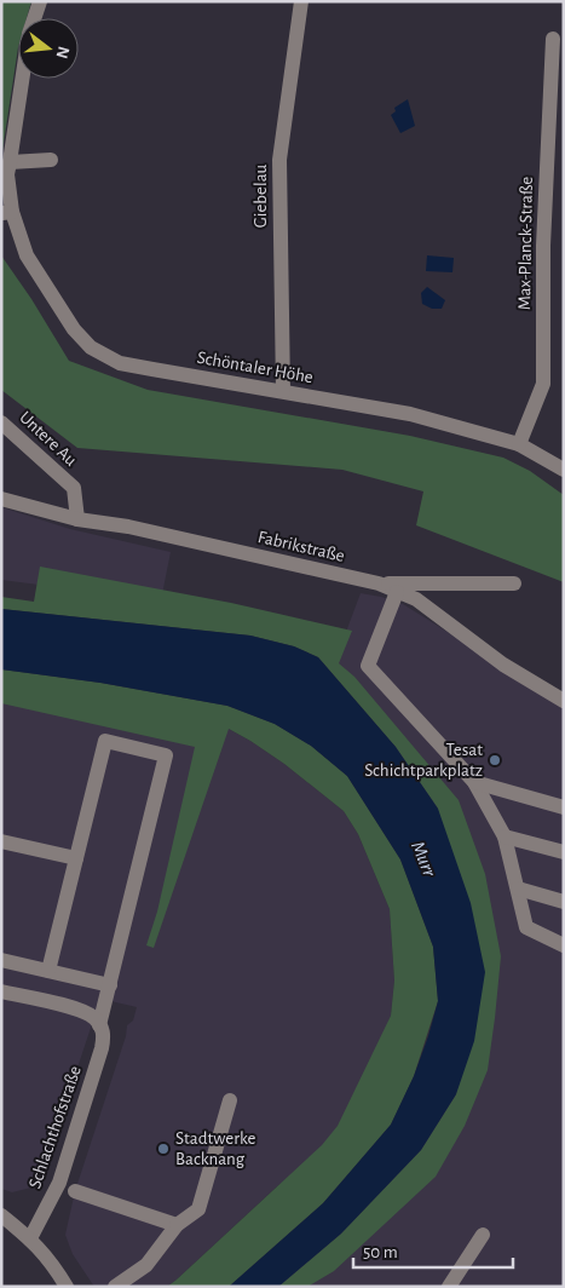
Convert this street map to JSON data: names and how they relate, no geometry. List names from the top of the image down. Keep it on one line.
{"streets":{"street":["Giebelau","Max-Planck-Straße","Schöntaler Höhe","Untere Au","Fabrikstraße","Schlachthofstraße"]},"crossings":[["Giebelau","Schöntaler Höhe"],["Max-Planck-Straße","Schöntaler Höhe"],["Untere Au","Fabrikstraße"]],"water":["Murr"],"places":["Tesat Schichtparkplatz","Stadtwerke Backnang"],"scale_bar":"50 m","north":"right"}
